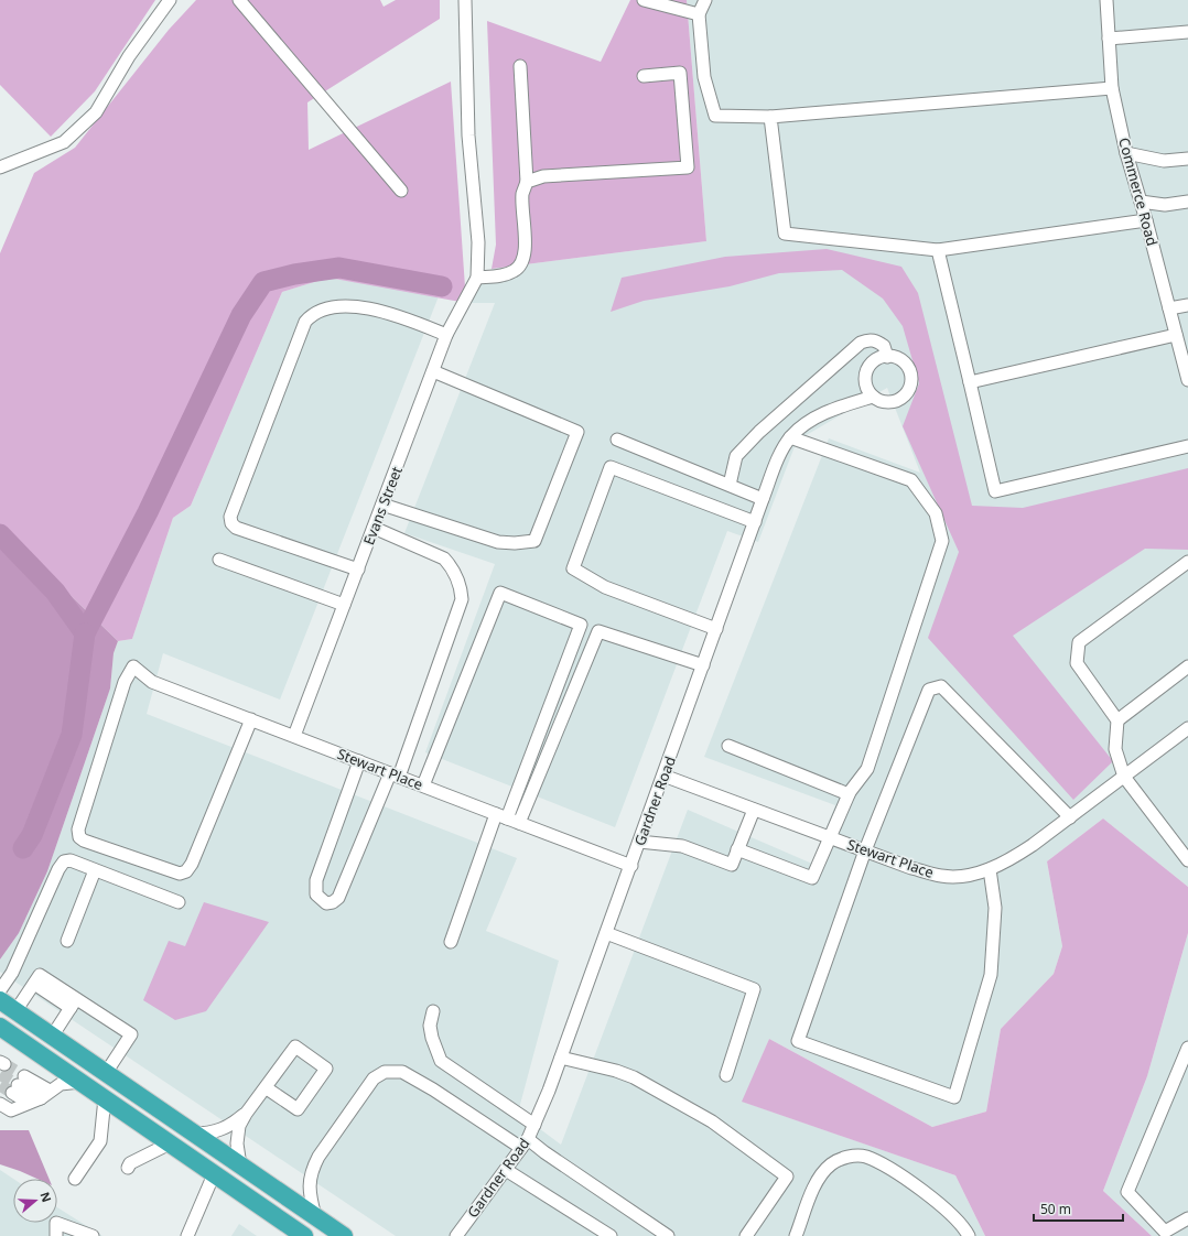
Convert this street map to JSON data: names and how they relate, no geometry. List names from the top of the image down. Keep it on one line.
{"streets":{"street":["Commerce Road","Evans Street","Stewart Place","Gardner Road"]},"crossings":[["Evans Street","Stewart Place"],["Stewart Place","Gardner Road"]],"scale_bar":"50 m","north":"right"}
